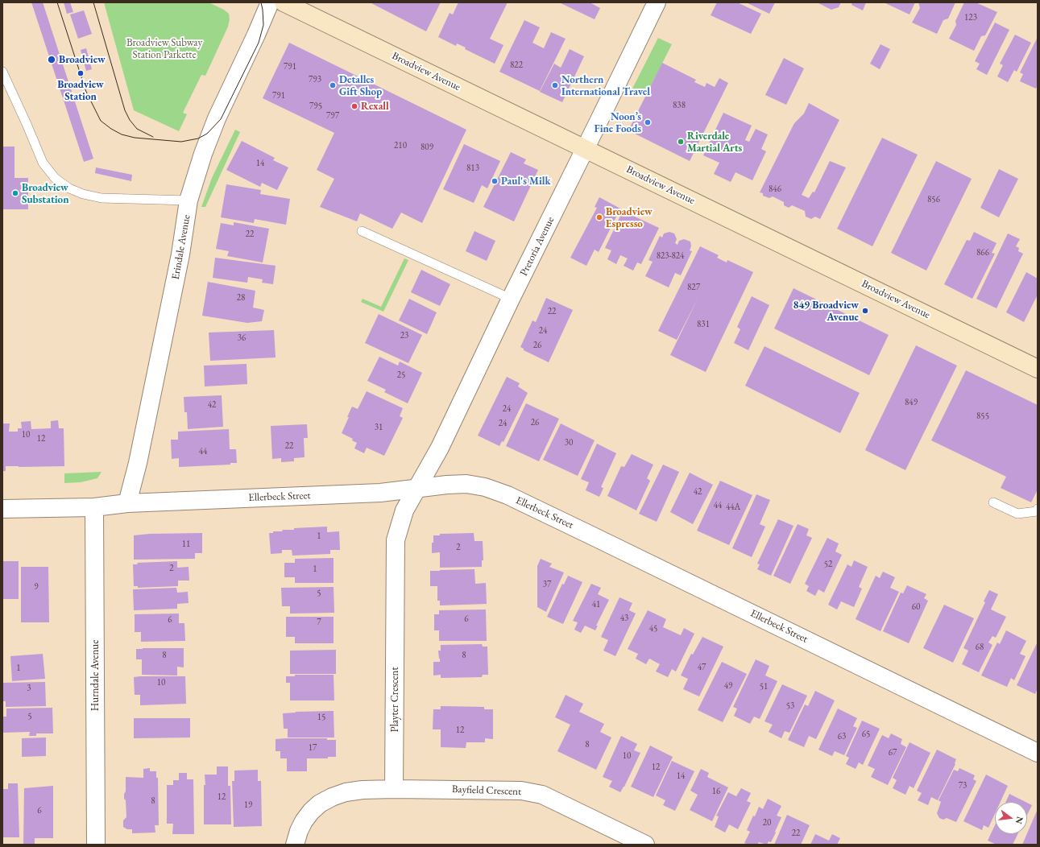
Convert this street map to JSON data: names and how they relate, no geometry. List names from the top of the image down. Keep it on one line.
{"streets":{"main road":["Broadview Avenue"],"street":["Pretoria Avenue","Erindale Avenue","Ellerbeck Street","Hurndale Avenue","Playter Crescent","Bayfield Crescent"]},"crossings":[["Broadview Avenue","Pretoria Avenue"],["Pretoria Avenue","Ellerbeck Street"],["Pretoria Avenue","Playter Crescent"],["Erindale Avenue","Ellerbeck Street"],["Ellerbeck Street","Hurndale Avenue"],["Ellerbeck Street","Playter Crescent"],["Playter Crescent","Bayfield Crescent"]],"parks":["Broadview Subway Station Parkette"],"places":["Broadview","Broadview Station","Detalles Gift Shop","Northern International Travel","Rexall","Noon’s Fine Foods","Riverdale Martial Arts","Paul's Milk","Broadview Substation","Broadview Espresso","849 Broadview Avenue"],"house_numbers":["123","822","791","793","791","838","795","797","210","809","14","813","846","856","22","866","823-824","827","28","22","831","24","23","36","26","25","849","42","24","855","26","24","31","10","12","30","22","44","42","44","44A","1","11","2","52","2","1","37","9","5","41","60","43","6","6","7","45","68","8","8","47","1","10","49","51","3","53","5","15","12","65","63","8","17","67","10","12","14","73","16","12","8","19","6","20","22"],"north":"right"}
